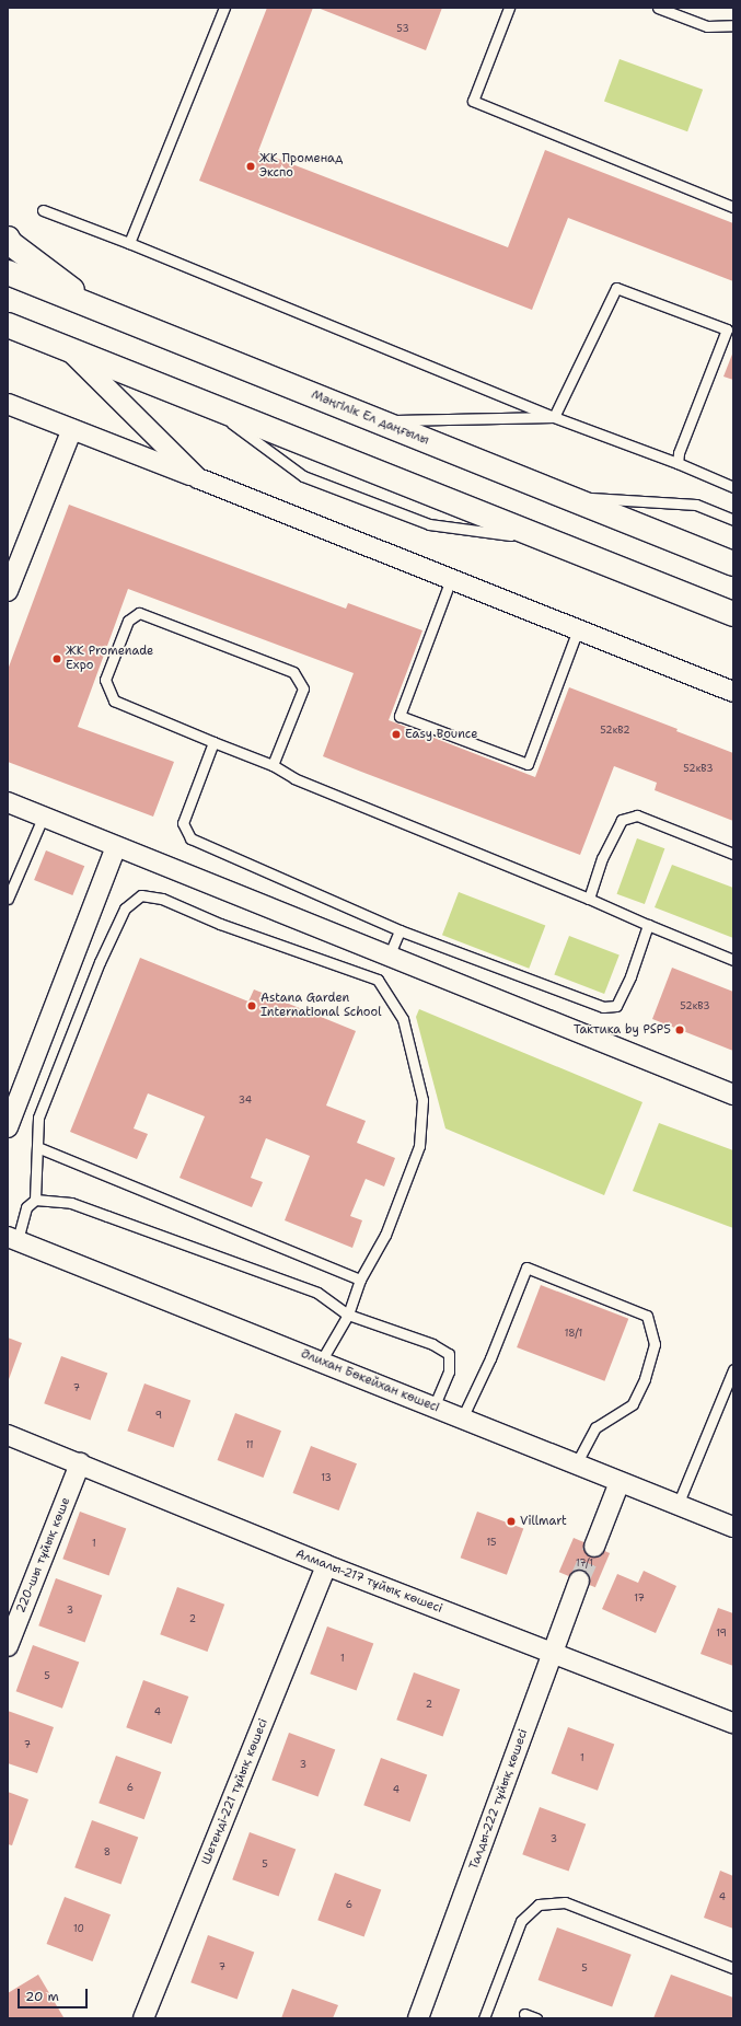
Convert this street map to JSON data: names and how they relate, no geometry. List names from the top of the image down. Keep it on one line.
{"streets":{"main road":["Мәңгілік Ел даңғылы"],"street":["Әлихан Бөкейхан көшесі","220-шы тұйық көше","Алмалы-217 тұйық көшесі","Шетенді-221 тұйық көшесі","Талды-222 тұйық көшесі"]},"crossings":[["220-шы тұйық көше","Алмалы-217 тұйық көшесі"],["Алмалы-217 тұйық көшесі","Шетенді-221 тұйық көшесі"],["Алмалы-217 тұйық көшесі","Талды-222 тұйық көшесі"]],"places":["ЖК Променад Экспо","ЖК Promenade Expo","Easy Bounce","Astana Garden International School","Тактика by PSP5","Villmart"],"house_numbers":["53","52кВ2","52кВ3","52кВ3","34","18/1","7","9","11","13","15","1","17/1","17","3","2","19","1","5","2","4","7","1","3","6","4","3","8","5","4","6","10","7","5"],"scale_bar":"20 m"}
